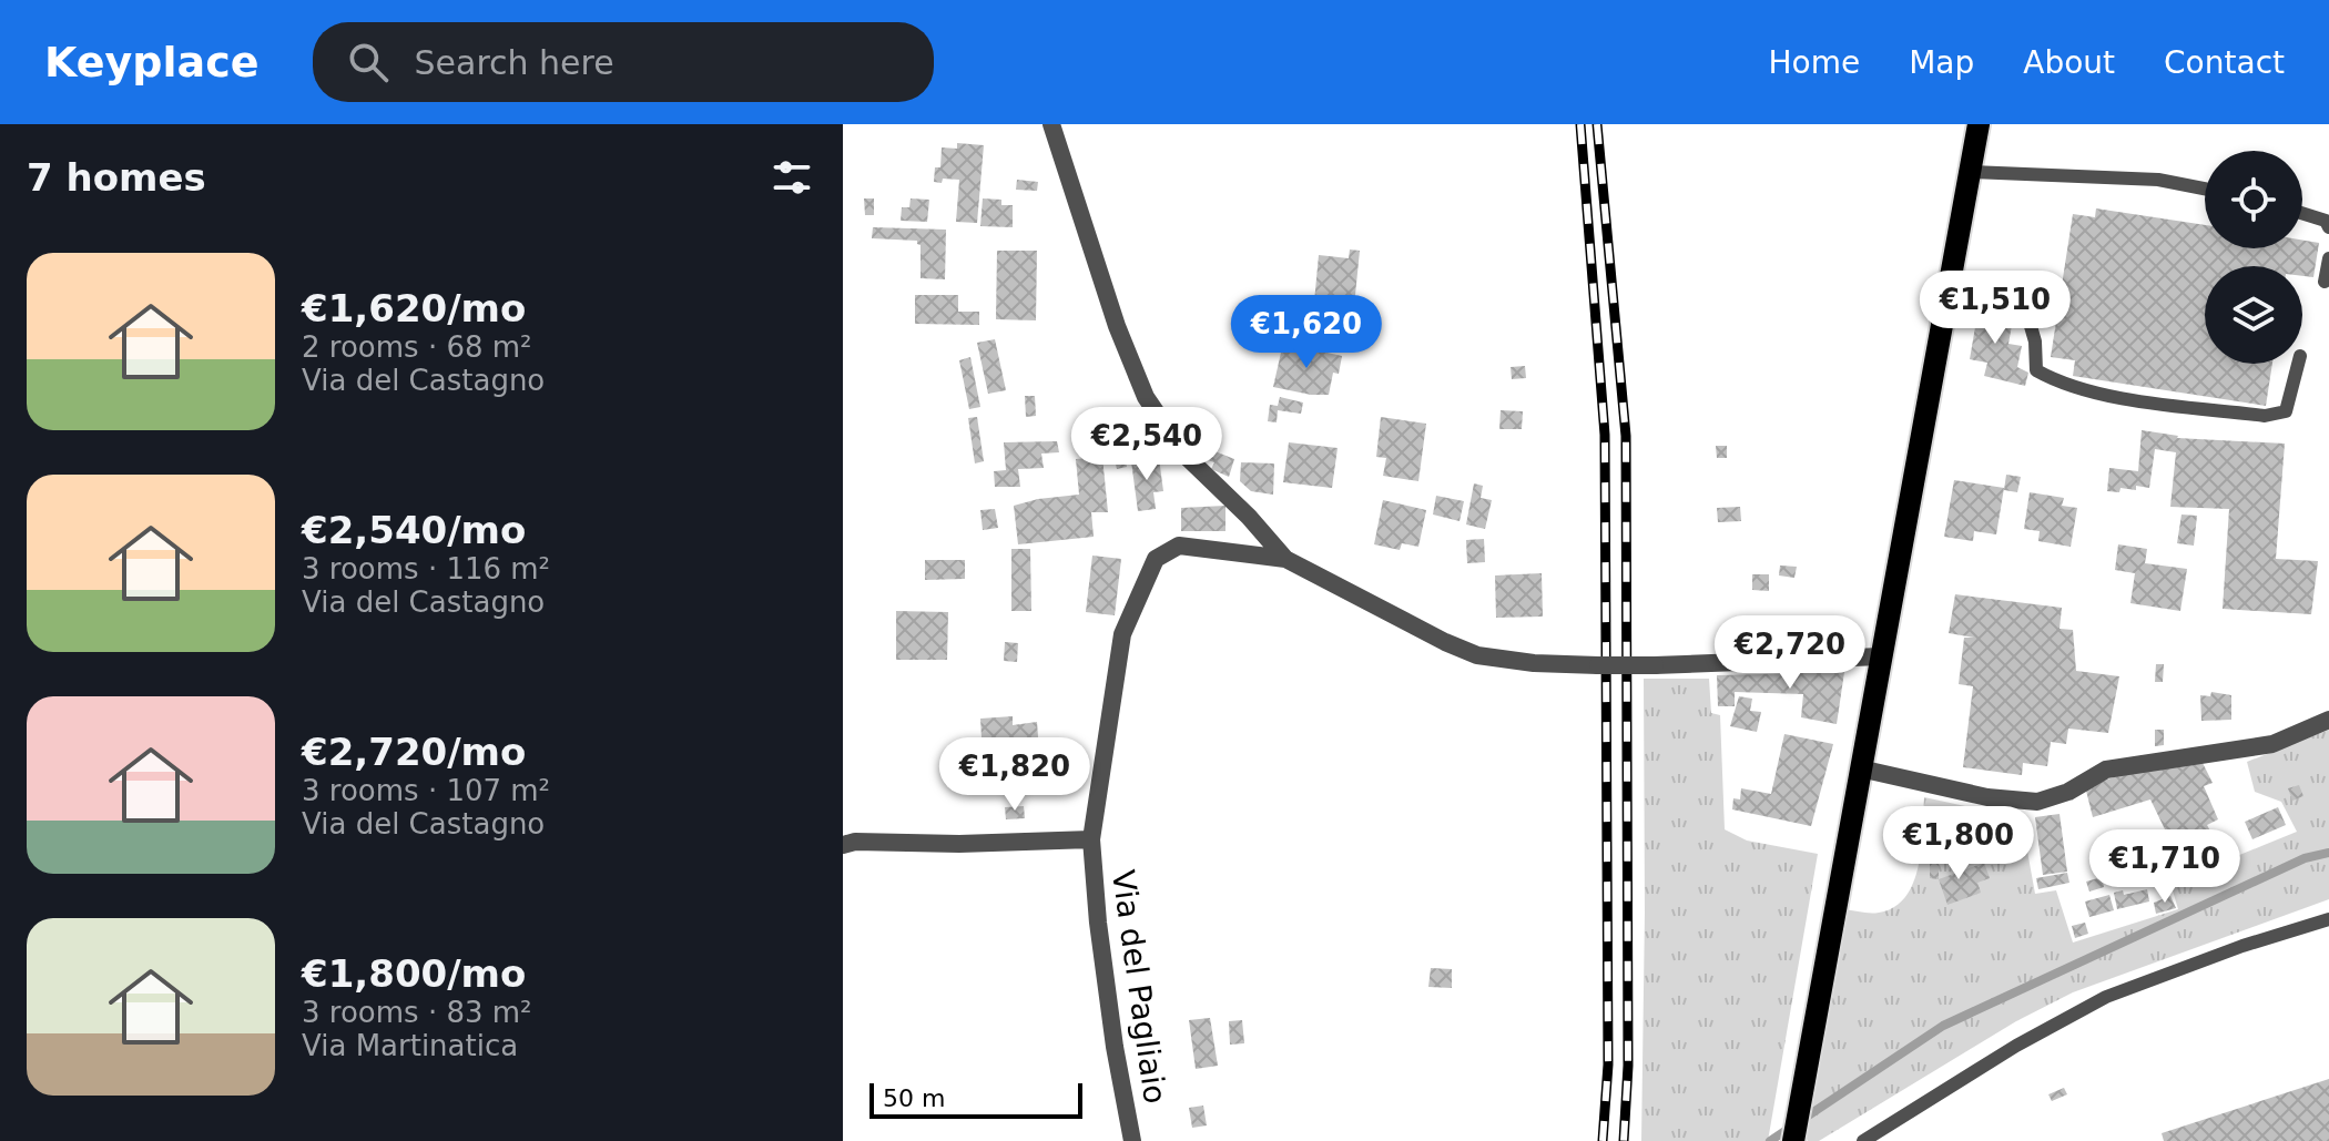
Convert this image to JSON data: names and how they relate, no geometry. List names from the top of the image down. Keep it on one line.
{"streets":{"street":["Via del Pagliaio"]},"scale_bar":"50 m","page":{"header":"Keyplace","search":"Search here","nav":["Home","Map","About","Contact"],"heading":"7 homes","list":[{"name":"€1,620/mo","note":"2 rooms · 68 m² · Via del Castagno"},{"name":"€2,540/mo","note":"3 rooms · 116 m² · Via del Castagno"},{"name":"€2,720/mo","note":"3 rooms · 107 m² · Via del Castagno"},{"name":"€1,800/mo","note":"3 rooms · 83 m² · Via Martinatica"}],"price":["€1,510","€1,620","€2,540","€2,720","€1,820","€1,800","€1,710"],"scale":"50 m"}}
